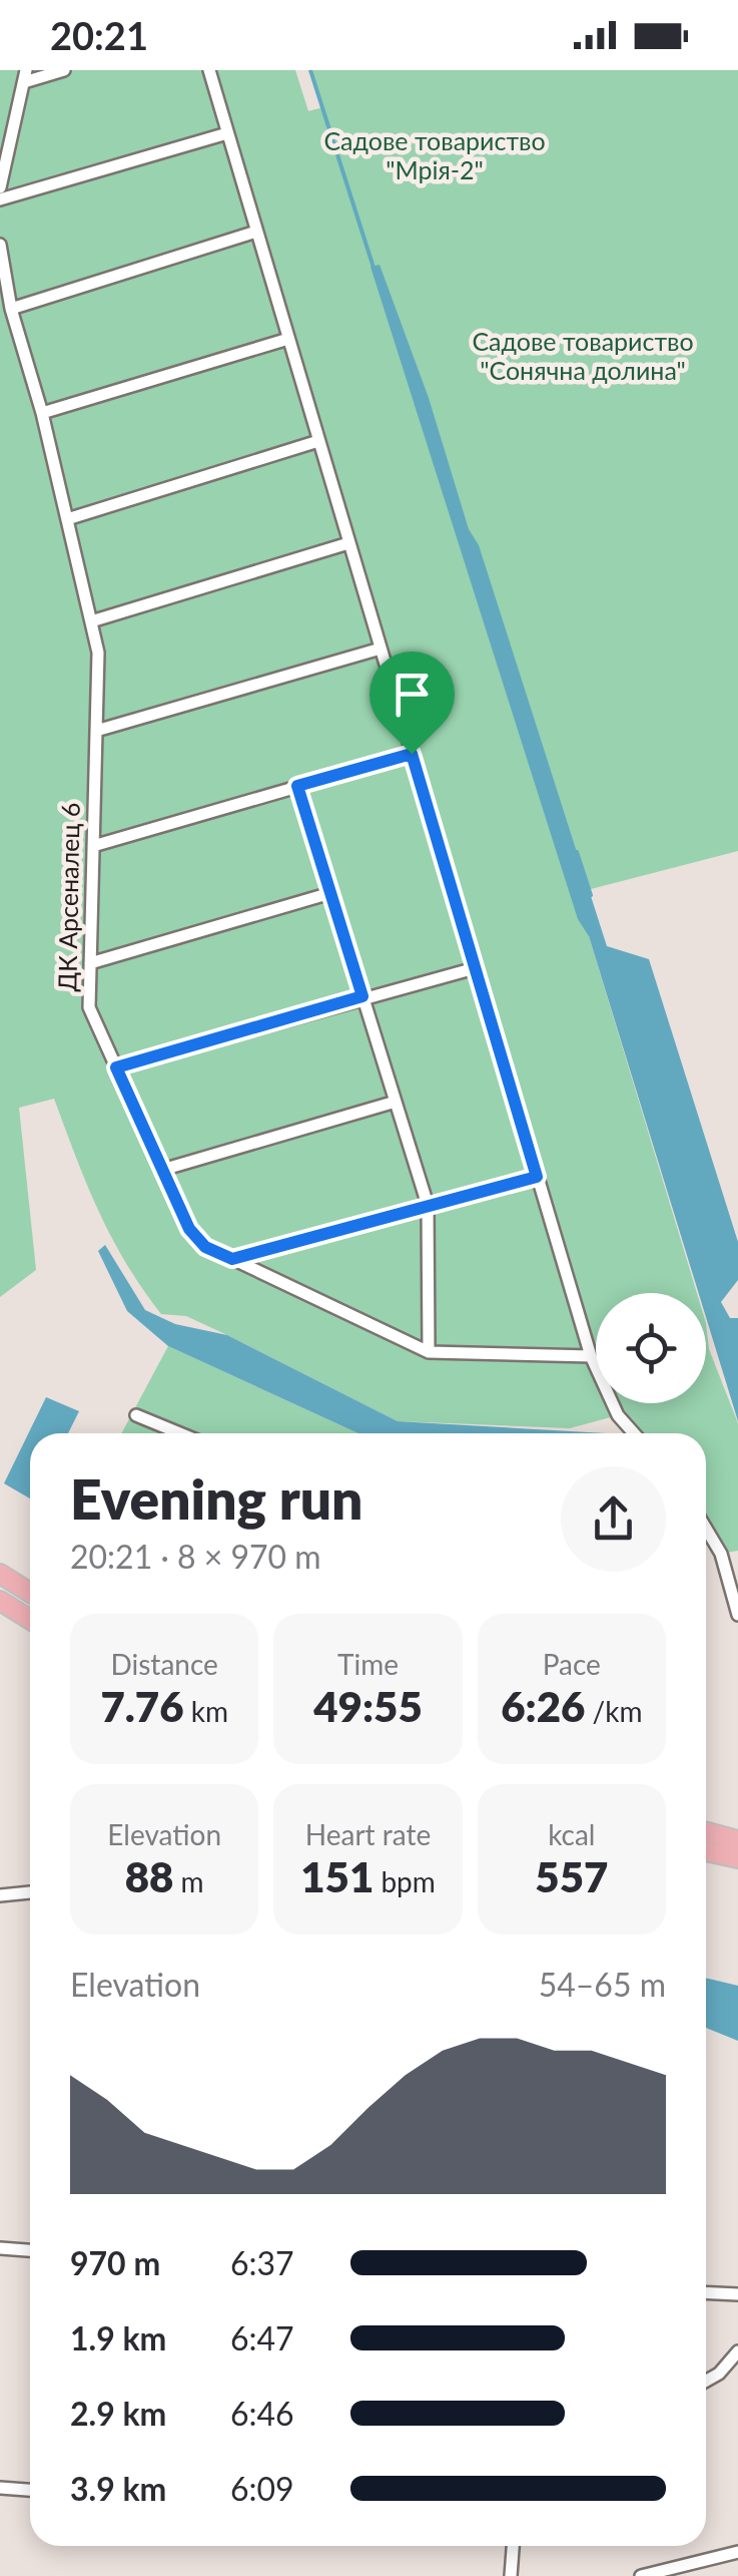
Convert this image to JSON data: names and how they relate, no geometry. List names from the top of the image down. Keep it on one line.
{"streets":{"street":["ДК Арсеналец 6"]},"parks":["Садове товариство \"Мрія-2\"","Садове товариство \"Сонячна долина\""],"page":{"status":"20:21","heading":["Evening run","20:21 · 8 × 970 m"],"stats":[["Distance","7.76 km"],["Time","49:55"],["Pace","6:26 /km"],["Elevation","88 m"],["Heart rate","151 bpm"],["kcal","557"]],"chart":["Elevation","54–65 m"],"list":[{"name":"970 m","note":"6:37"},{"name":"1.9 km","note":"6:47"},{"name":"2.9 km","note":"6:46"},{"name":"3.9 km","note":"6:09"}]}}
